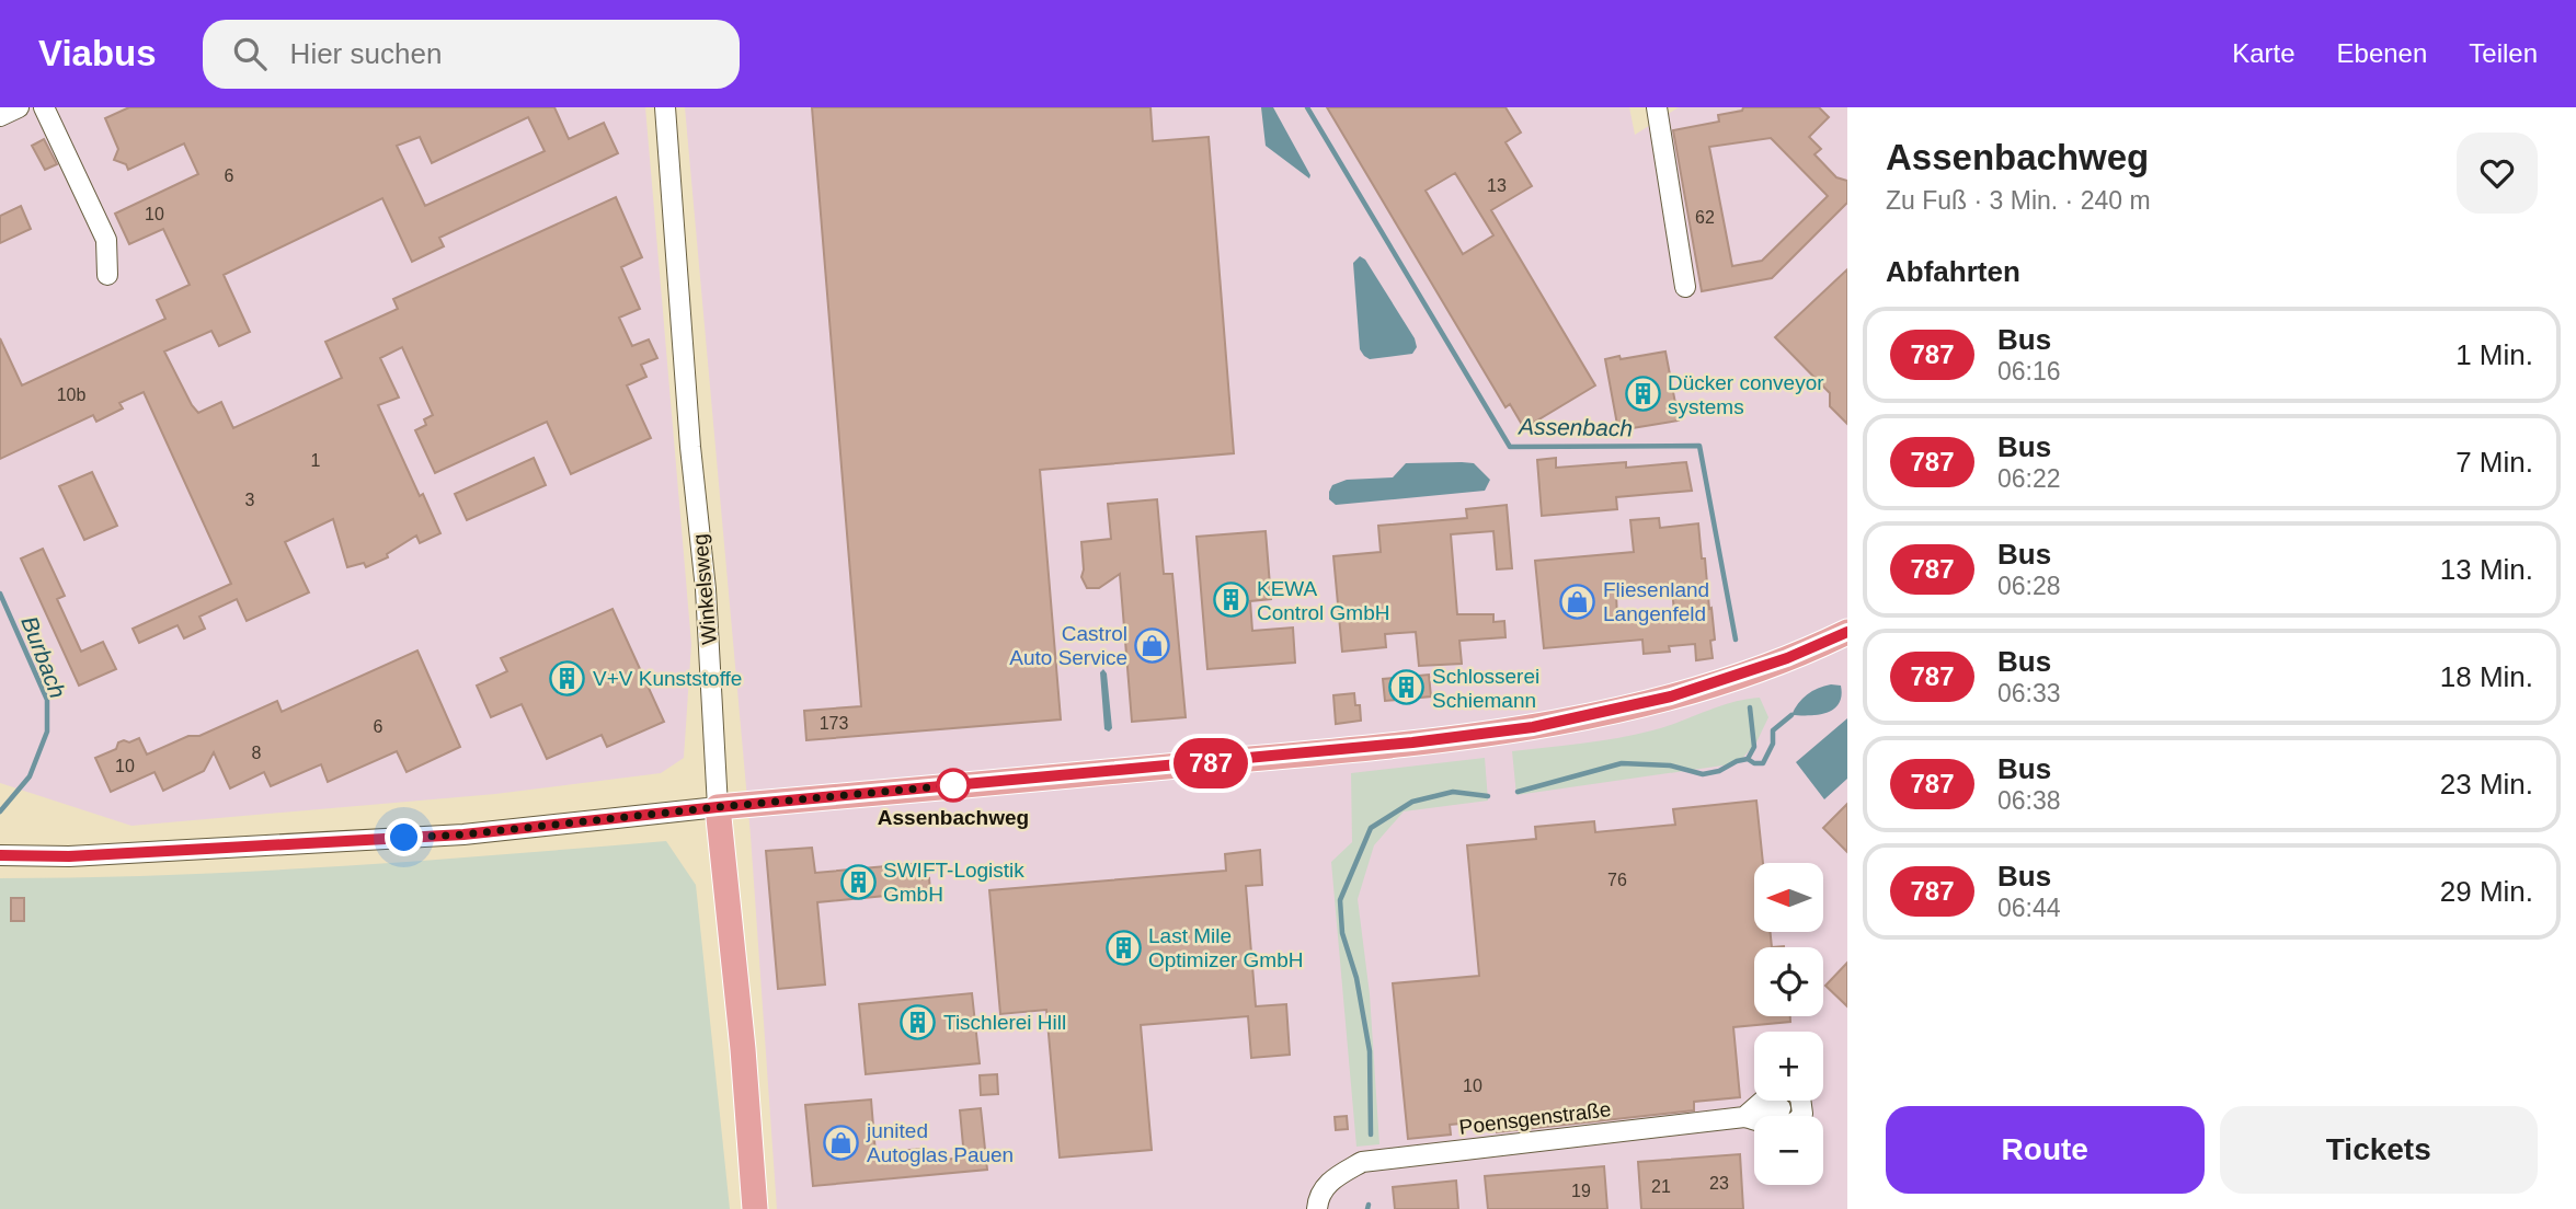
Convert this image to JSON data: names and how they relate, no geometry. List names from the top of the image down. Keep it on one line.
{"streets":{"main road":["Winkelsweg"],"street":["Poensgenstraße"]},"water":["Assenbach","Burbach"],"places":{"building":["Dücker conveyor systems","KEWA Control GmbH","V+V Kunststoffe","Schlosserei Schiemann","SWIFT-Logistik GmbH","Last Mile Optimizer GmbH","Tischlerei Hill"],"shop":["Fliesenland Langenfeld","Castrol Auto Service","junited Autoglas Pauen"],"other":["Assenbachweg"]},"lines":["bus line 787"],"house_numbers":["6","13","10","62","10b","1","3","173","6","8","10","76","10","23","21","19"],"north":"left","page":{"header":"Viabus","search":"Hier suchen","nav":["Karte","Ebenen","Teilen"],"on_map":"787","heading":[["Assenbachweg","Zu Fuß · 3 Min. · 240 m"],"Abfahrten"],"list":[{"mark":"787","name":"Bus","note":"06:16","value":"1 Min."},{"mark":"787","name":"Bus","note":"06:22","value":"7 Min."},{"mark":"787","name":"Bus","note":"06:28","value":"13 Min."},{"mark":"787","name":"Bus","note":"06:33","value":"18 Min."},{"mark":"787","name":"Bus","note":"06:38","value":"23 Min."},{"mark":"787","name":"Bus","note":"06:44","value":"29 Min."}],"map_buttons":["+","−"],"buttons":["Route","Tickets"]}}
